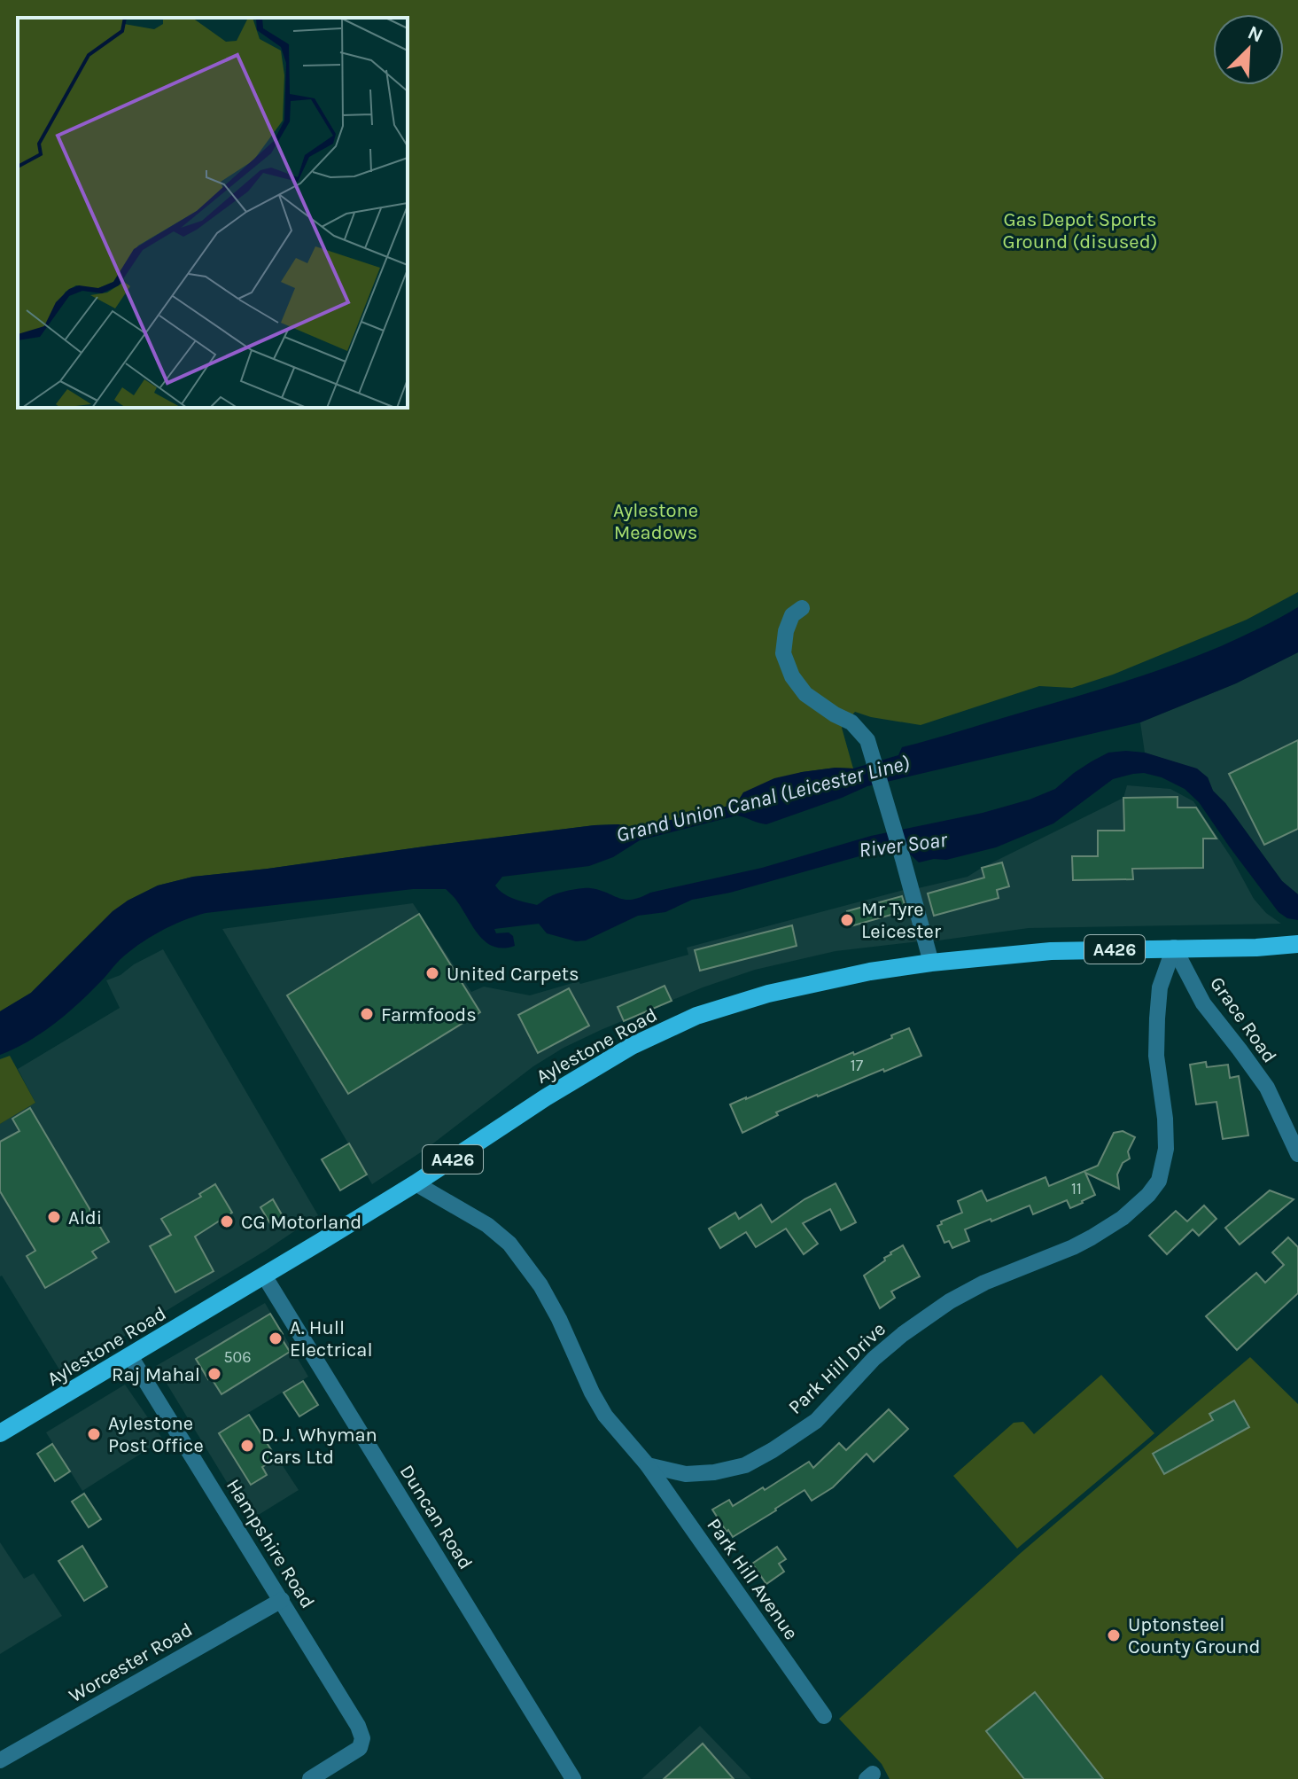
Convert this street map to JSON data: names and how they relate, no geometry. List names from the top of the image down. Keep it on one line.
{"streets":{"main road":["A426","Aylestone Road"],"street":["Grace Road","Park Hill Drive","Duncan Road","Hampshire Road","Park Hill Avenue","Worcester Road"]},"crossings":[["Grace Road","Aylestone Road"],["Grace Road","Park Hill Drive"],["Aylestone Road","Park Hill Drive"],["Aylestone Road","Duncan Road"],["Aylestone Road","Hampshire Road"],["Park Hill Drive","Park Hill Avenue"],["Hampshire Road","Worcester Road"]],"water":["Grand Union Canal (Leicester Line)","River Soar"],"parks":["Gas Depot Sports Ground (disused)","Aylestone Meadows"],"places":["Mr Tyre Leicester","United Carpets","Farmfoods","Aldi","CG Motorland","A. Hull Electrical","Raj Mahal","Aylestone Post Office","D. J. Whyman Cars Ltd","Uptonsteel County Ground"],"house_numbers":["17","11","506"],"north":"top right"}
